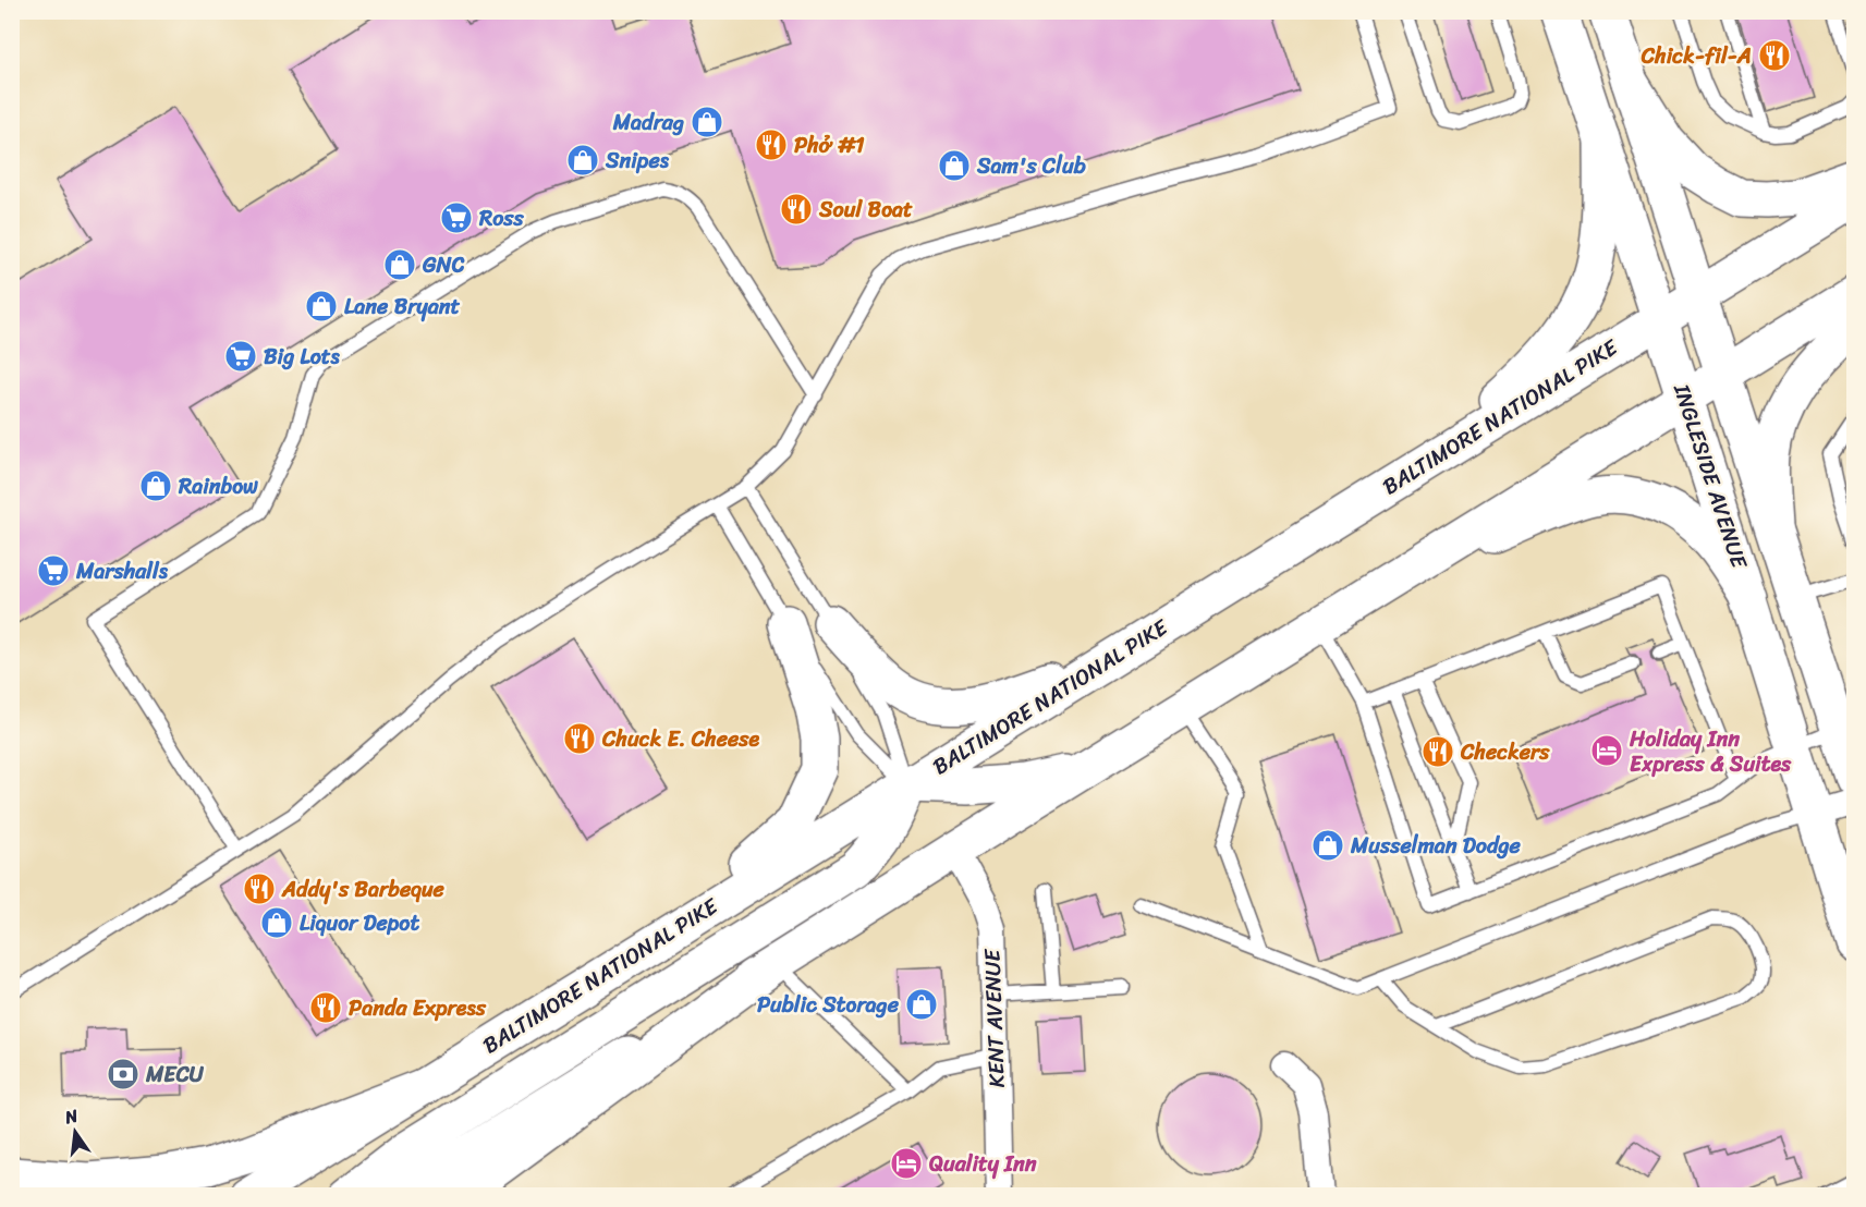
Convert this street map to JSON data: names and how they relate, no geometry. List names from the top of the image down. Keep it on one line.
{"streets":{"main road":["BALTIMORE NATIONAL PIKE","INGLESIDE AVENUE"],"street":["KENT AVENUE"]},"crossings":[["BALTIMORE NATIONAL PIKE","INGLESIDE AVENUE"]],"places":{"restaurant":["Chick-fil-A","Phở #1","Soul Boat","Chuck E. Cheese","Checkers","Addy's Barbeque","Panda Express"],"shop":["Madrag","Snipes","Sam's Club","GNC","Lane Bryant","Rainbow","Musselman Dodge","Liquor Depot","Public Storage"],"supermarket":["Ross","Big Lots","Marshalls"],"hotel":["Holiday Inn Express & Suites","Quality Inn"],"bank":["MECU"]},"north":"top"}
